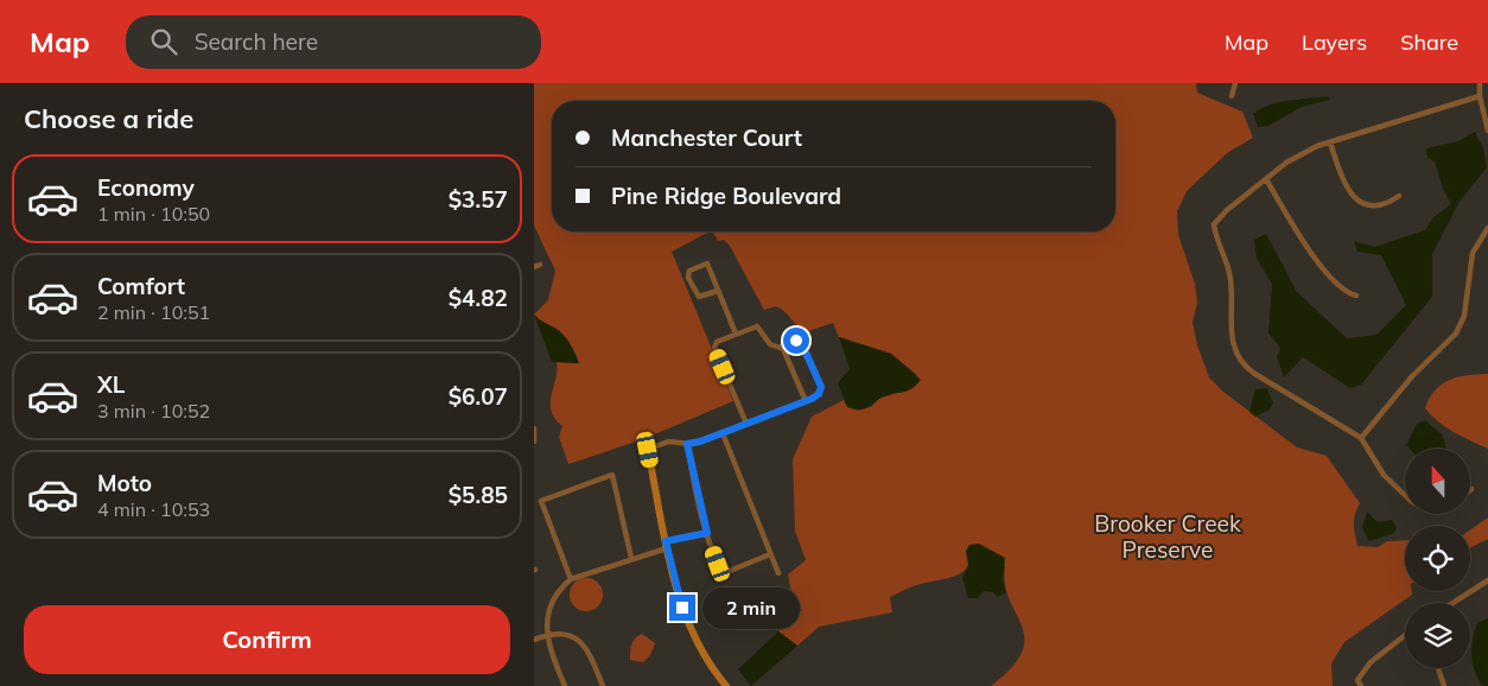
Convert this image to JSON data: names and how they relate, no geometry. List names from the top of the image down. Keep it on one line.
{"parks":["Brooker Creek Preserve"],"north":"top","page":{"header":"Map","search":"Search here","nav":["Map","Layers","Share"],"heading":"Choose a ride","banner":["Manchester Court","Pine Ridge Boulevard"],"list":[{"name":"Economy","note":"1 min · 10:50","value":"$3.57"},{"name":"Comfort","note":"2 min · 10:51","value":"$4.82"},{"name":"XL","note":"3 min · 10:52","value":"$6.07"},{"name":"Moto","note":"4 min · 10:53","value":"$5.85"}],"bubble":"2 min","buttons":"Confirm"}}
